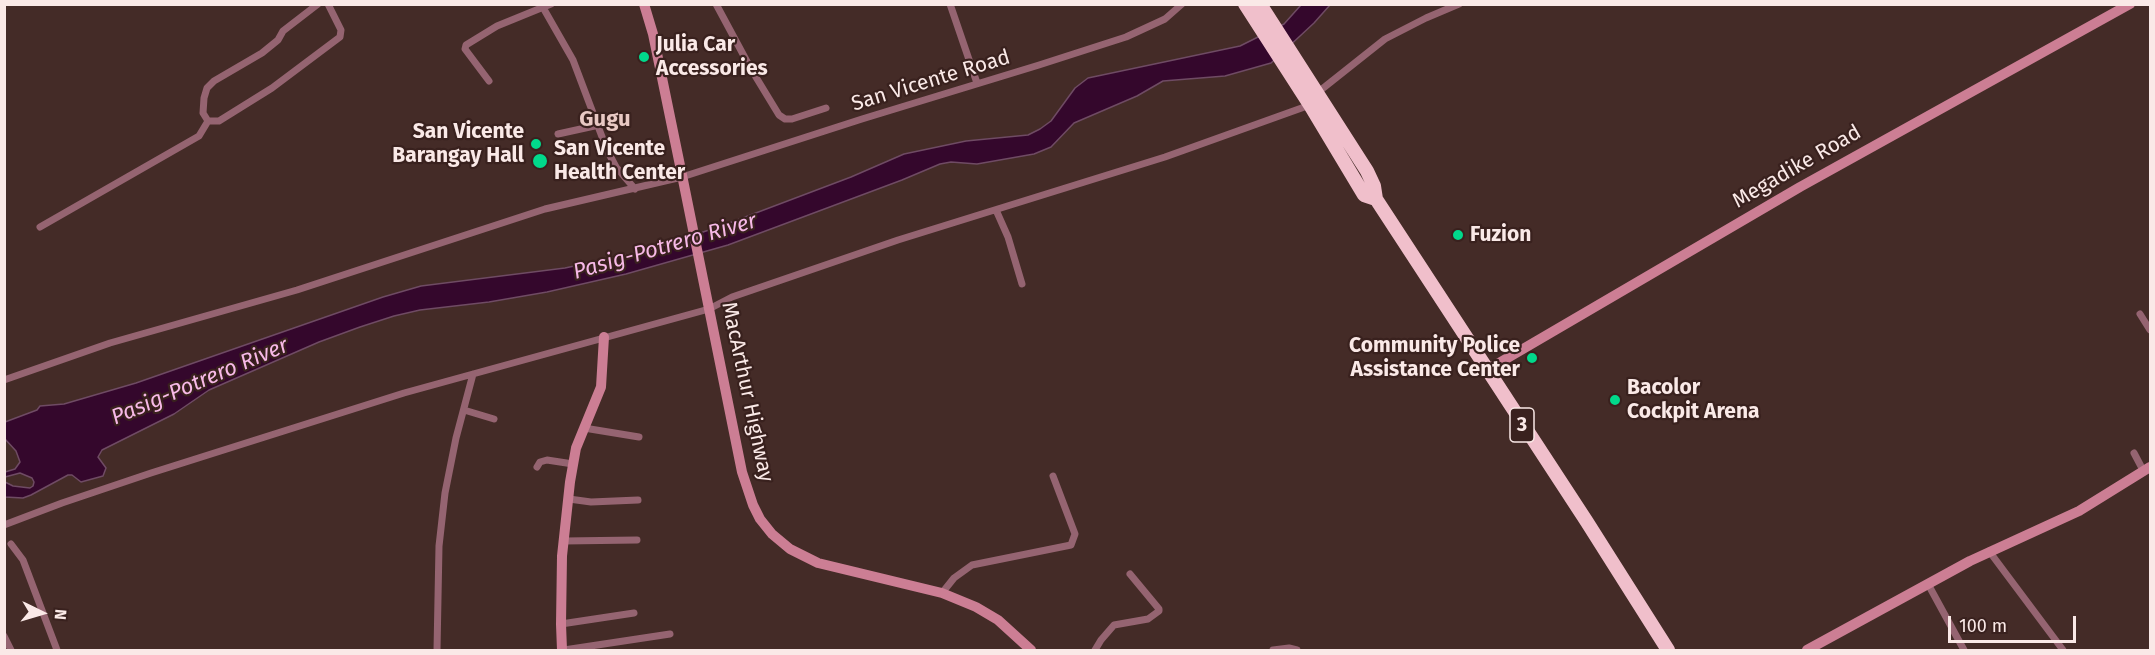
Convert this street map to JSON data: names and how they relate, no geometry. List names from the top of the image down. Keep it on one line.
{"streets":{"highway":["3"],"main road":["Megadike Road","MacArthur Highway"],"street":["San Vicente Road"]},"crossings":[["San Vicente Road","MacArthur Highway"],["Megadike Road","3"]],"districts":["Gugu"],"water":["Pasig-Potrero River"],"places":["Julia Car Accessories","San Vicente Barangay Hall","San Vicente Health Center","Fuzion","Community Police Assistance Center","Bacolor Cockpit Arena"],"scale_bar":"100 m","north":"right"}
